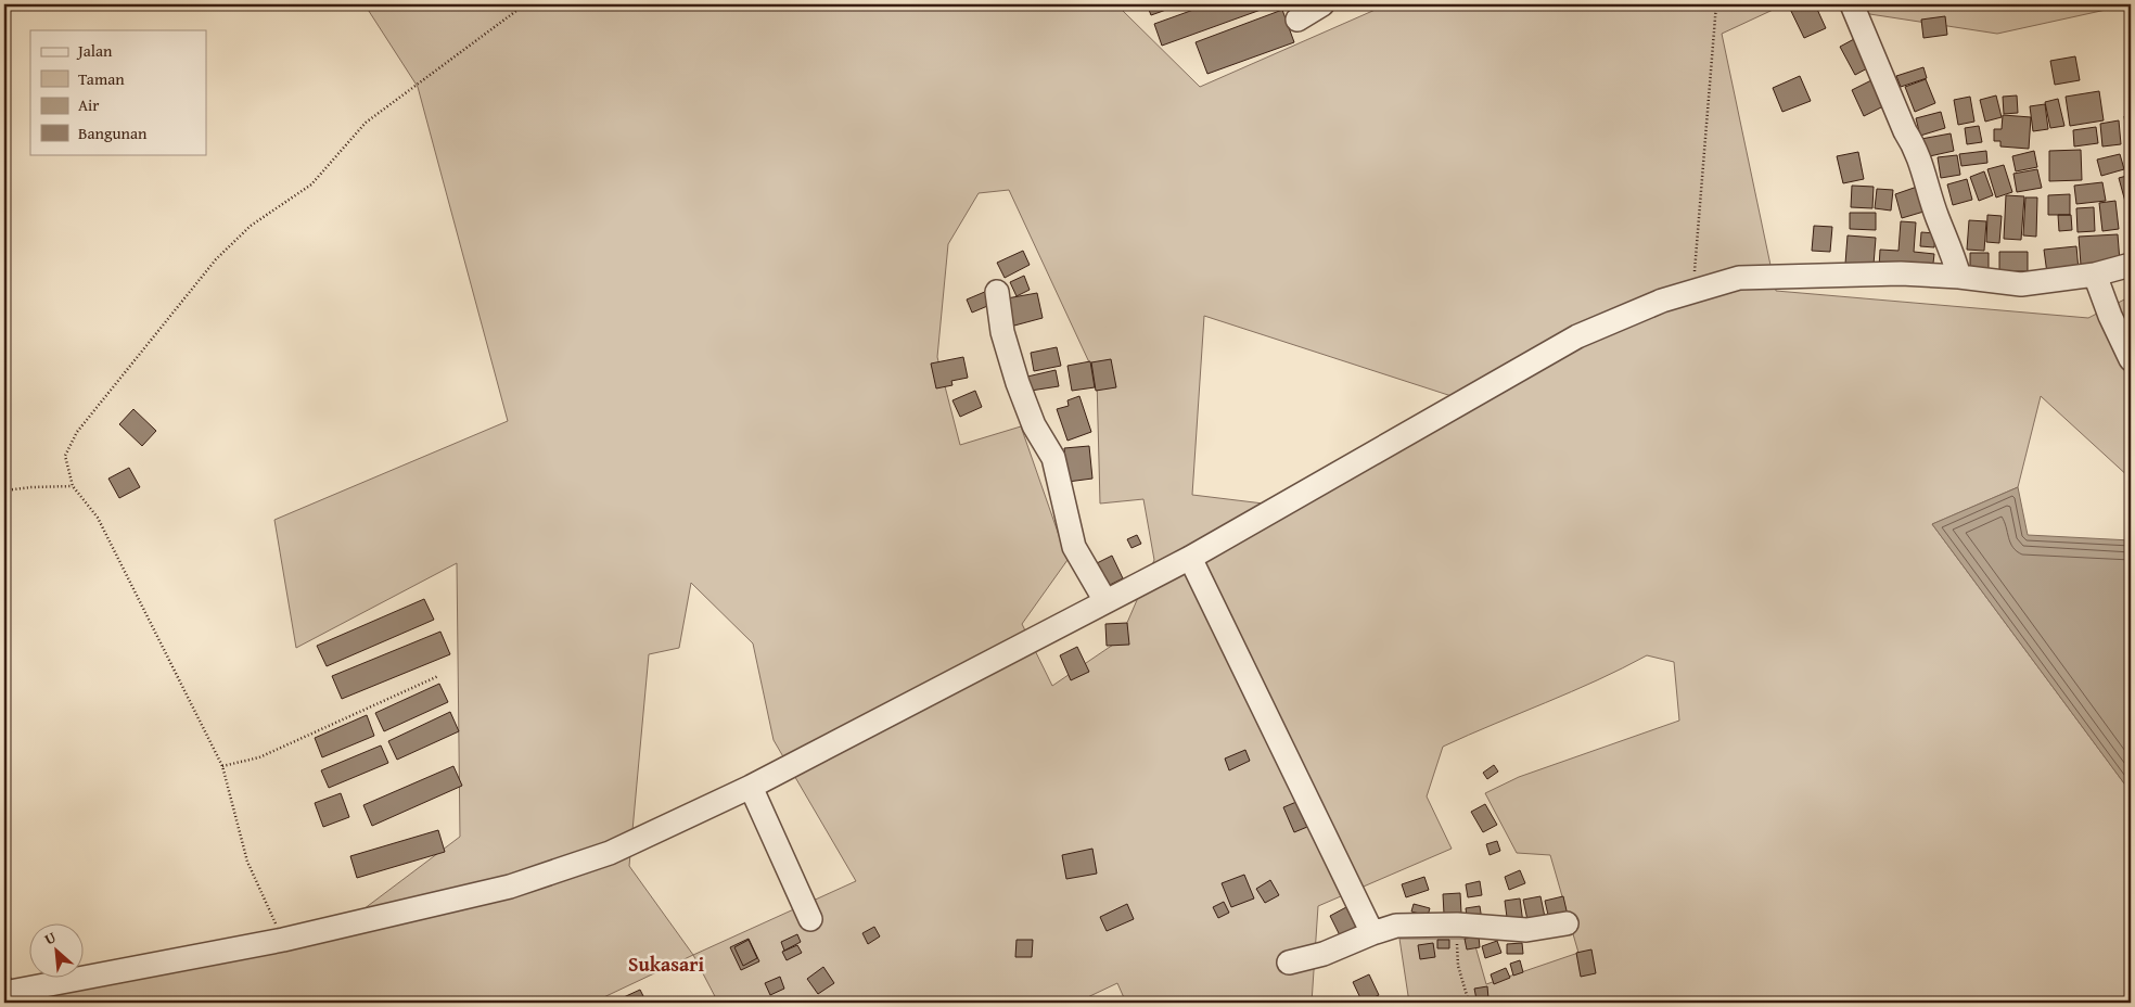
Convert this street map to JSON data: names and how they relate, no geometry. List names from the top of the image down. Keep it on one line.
{"districts":["Sukasari"],"legend":["Jalan","Taman","Air","Bangunan"],"north":"top left"}
